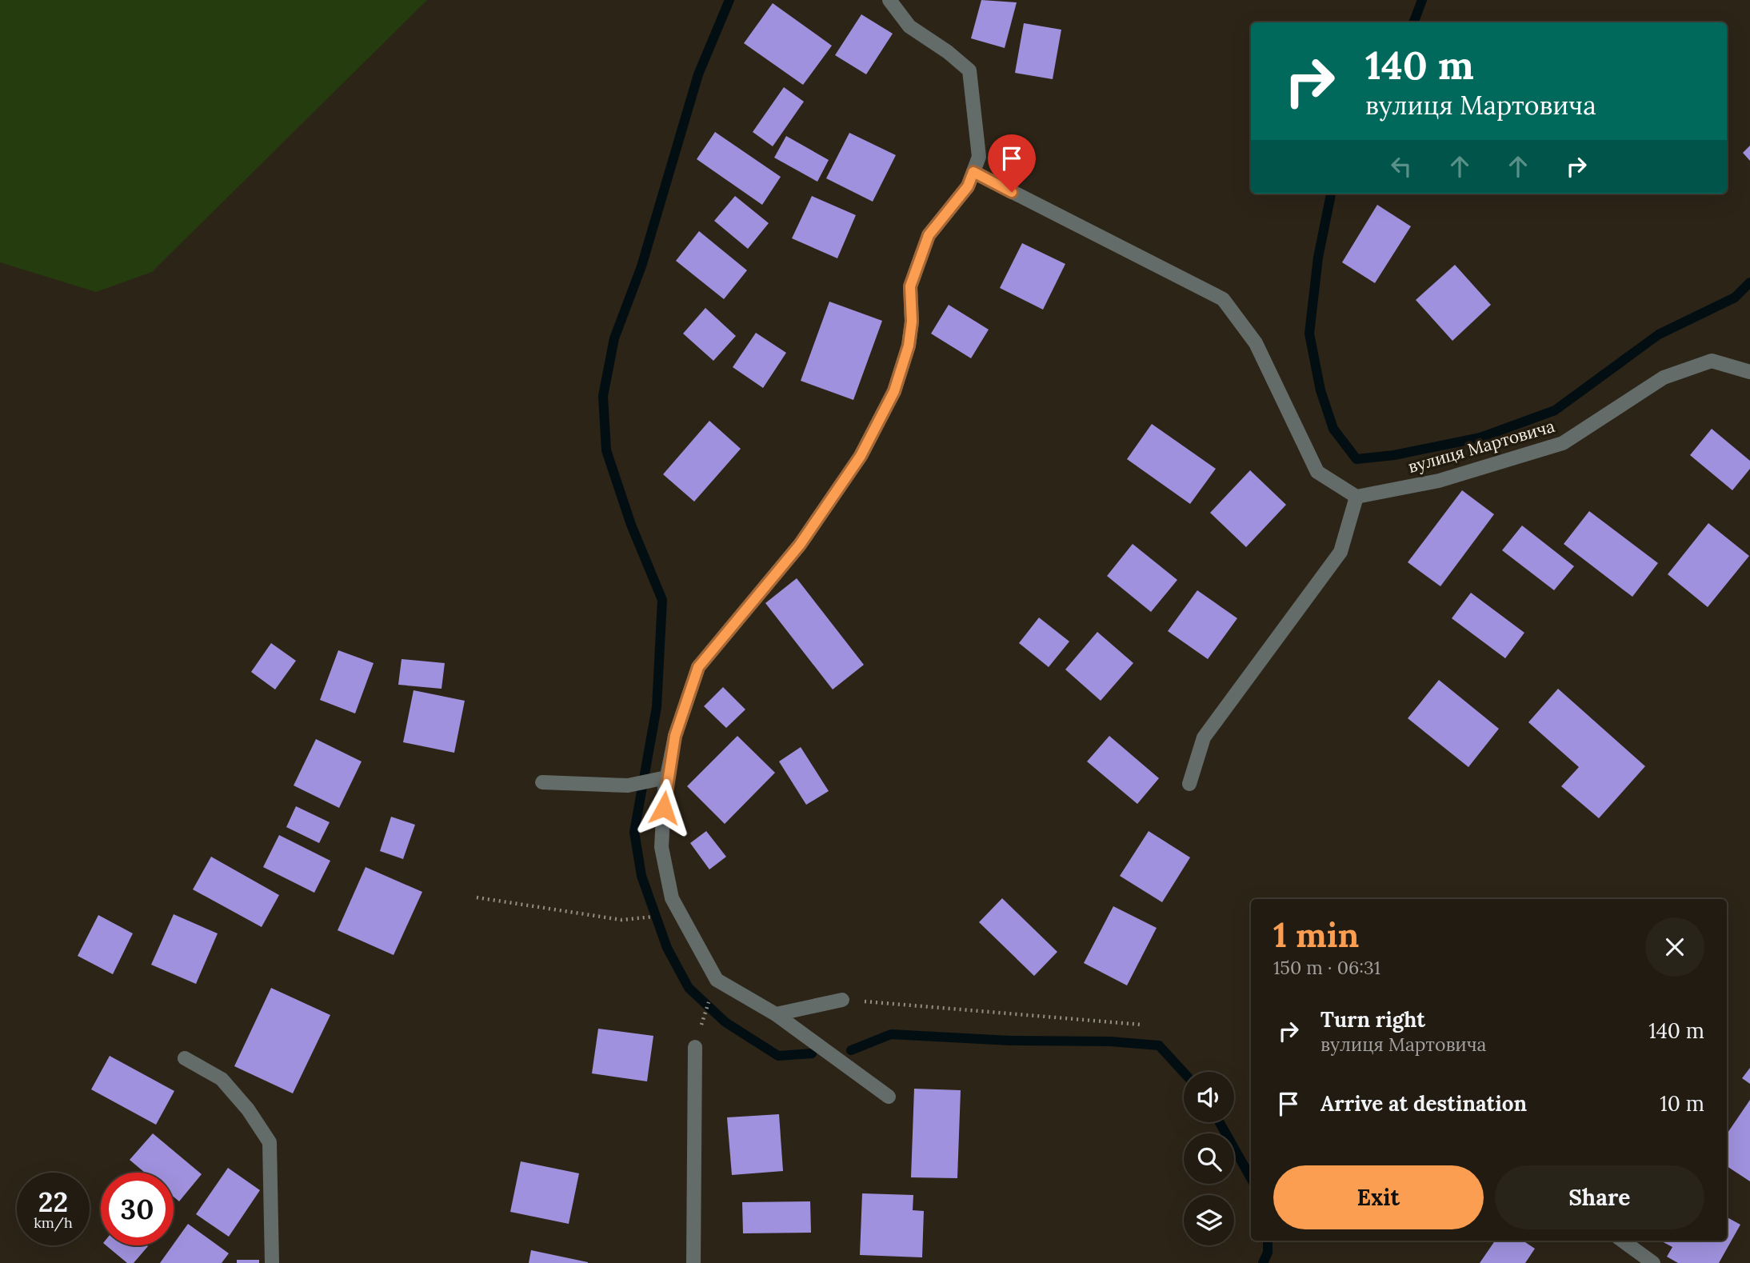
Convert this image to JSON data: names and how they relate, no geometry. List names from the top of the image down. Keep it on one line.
{"streets":{"street":["вулиця Мартовича"]},"page":{"turn":["140 m","вулиця Мартовича"],"heading":["1 min","150 m · 06:31"],"list":[{"name":"Turn right","note":"вулиця Мартовича","value":"140 m"},{"name":"Arrive at destination","value":"10 m"}],"buttons":["Exit","Share"],"speed":"22 km/h","limit":"30"}}
